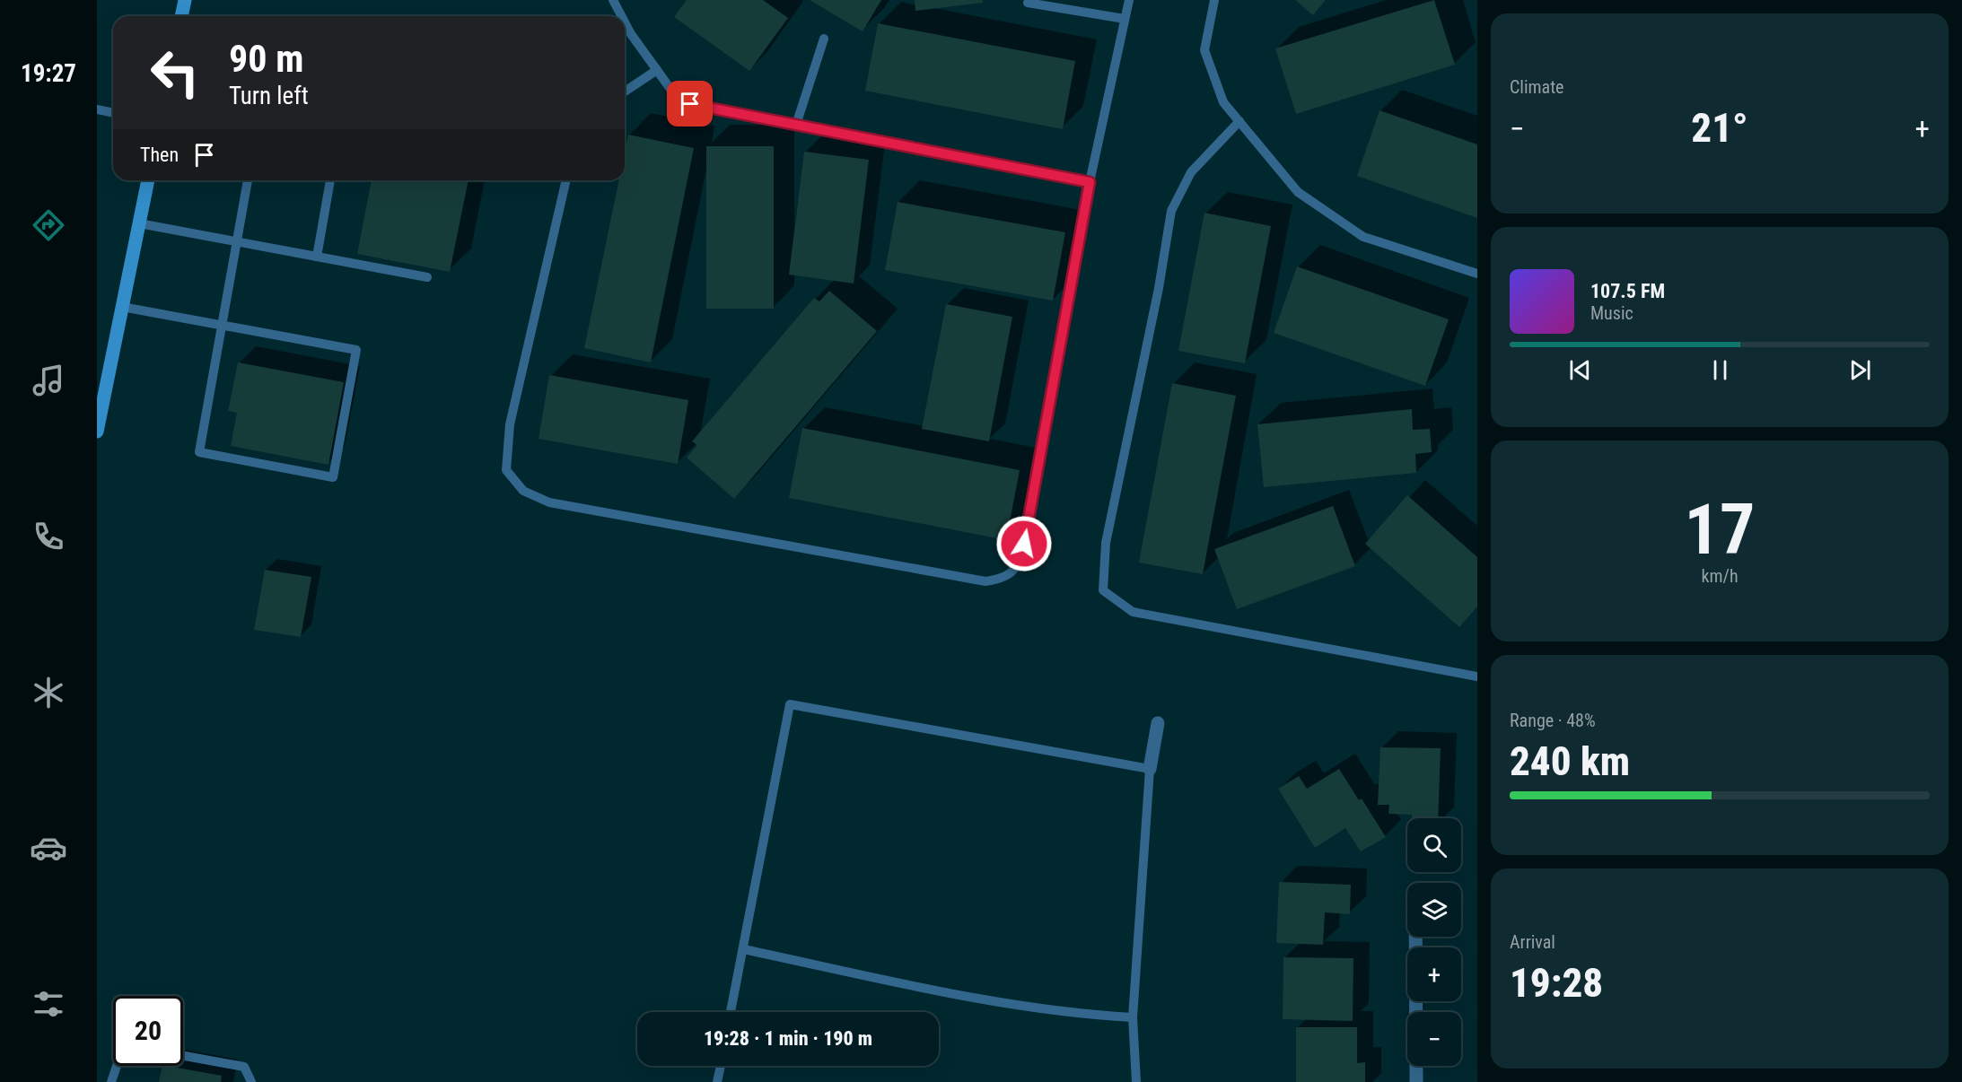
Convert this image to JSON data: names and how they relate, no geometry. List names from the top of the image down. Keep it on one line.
{"page":{"tabs":"19:27","tile":["Climate",["17","km/h"],["Range · 48%","240 km"],["Arrival","19:28"]],"turn":["90 m","Turn left"],"heat":["−","21°","+"],"then":"Then","song":["107.5 FM","Music"],"map_buttons":["+","−"],"limit":"20","trip":"19:28 · 1 min · 190 m"}}
